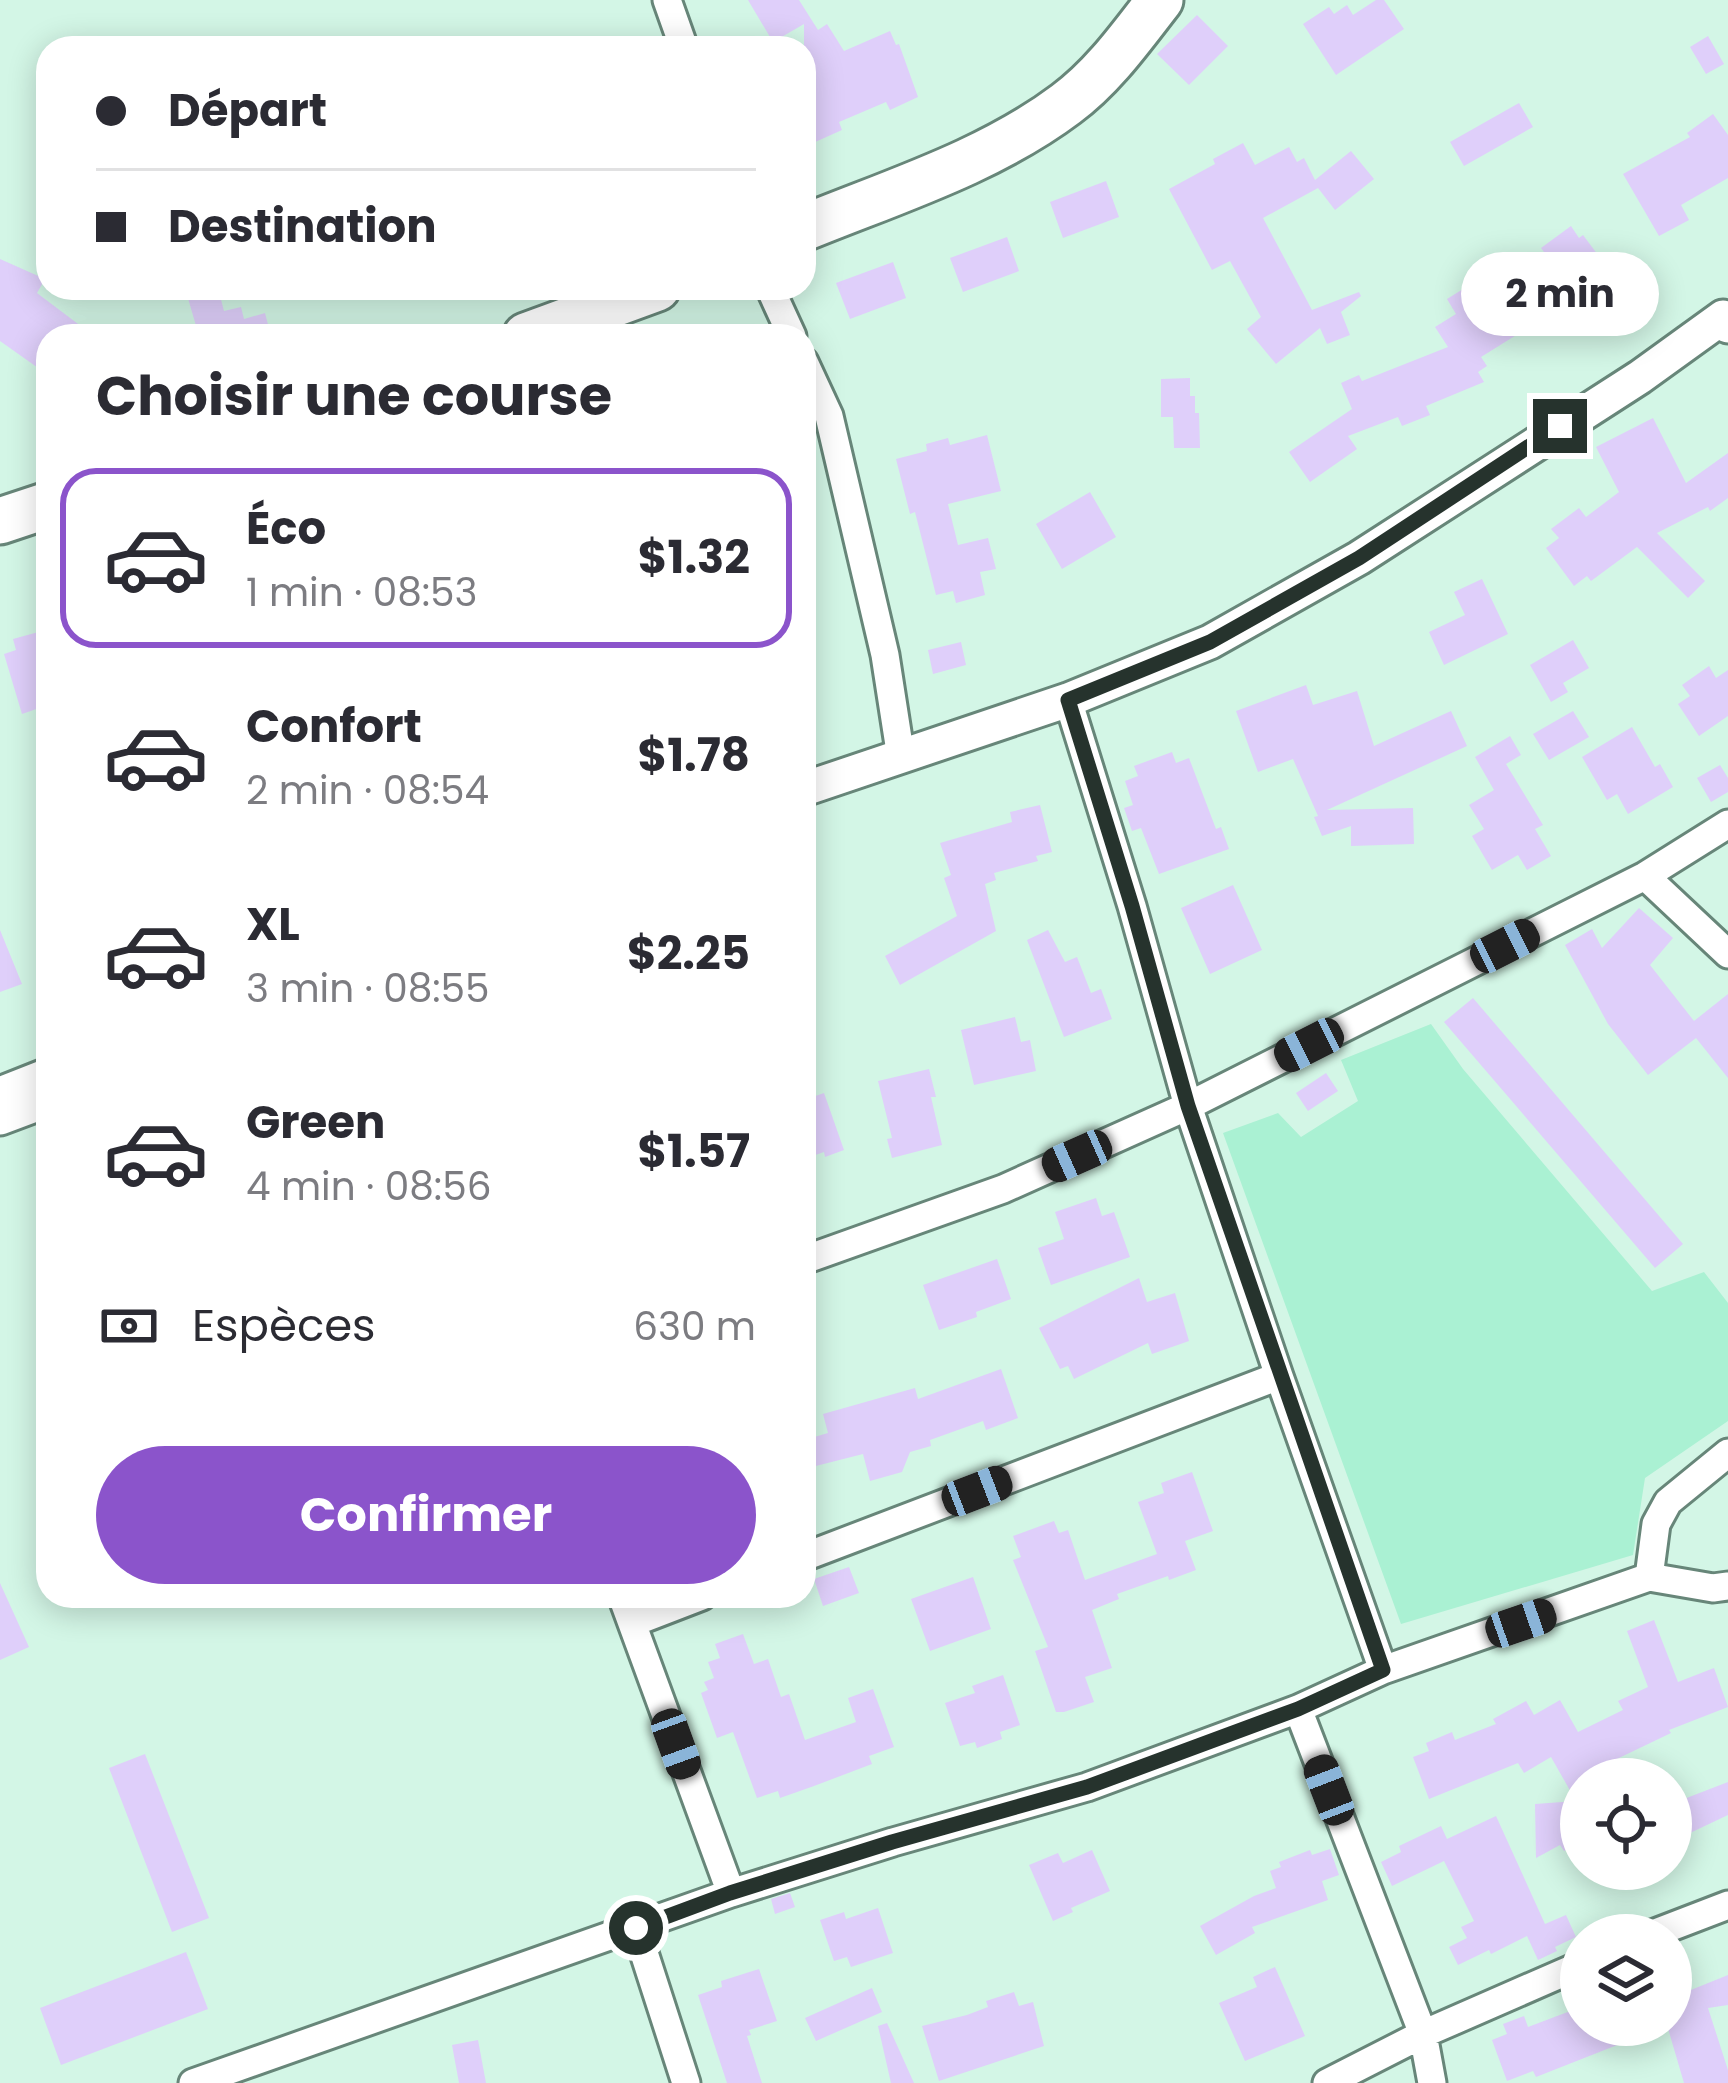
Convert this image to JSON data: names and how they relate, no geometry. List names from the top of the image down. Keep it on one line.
{"page":{"banner":["Départ","Destination"],"bubble":"2 min","heading":"Choisir une course","list":[{"name":"Éco","note":"1 min · 08:53","value":"$1.32"},{"name":"Confort","note":"2 min · 08:54","value":"$1.78"},{"name":"XL","note":"3 min · 08:55","value":"$2.25"},{"name":"Green","note":"4 min · 08:56","value":"$1.57"}],"pay":["Espèces","630 m"],"buttons":"Confirmer"}}
